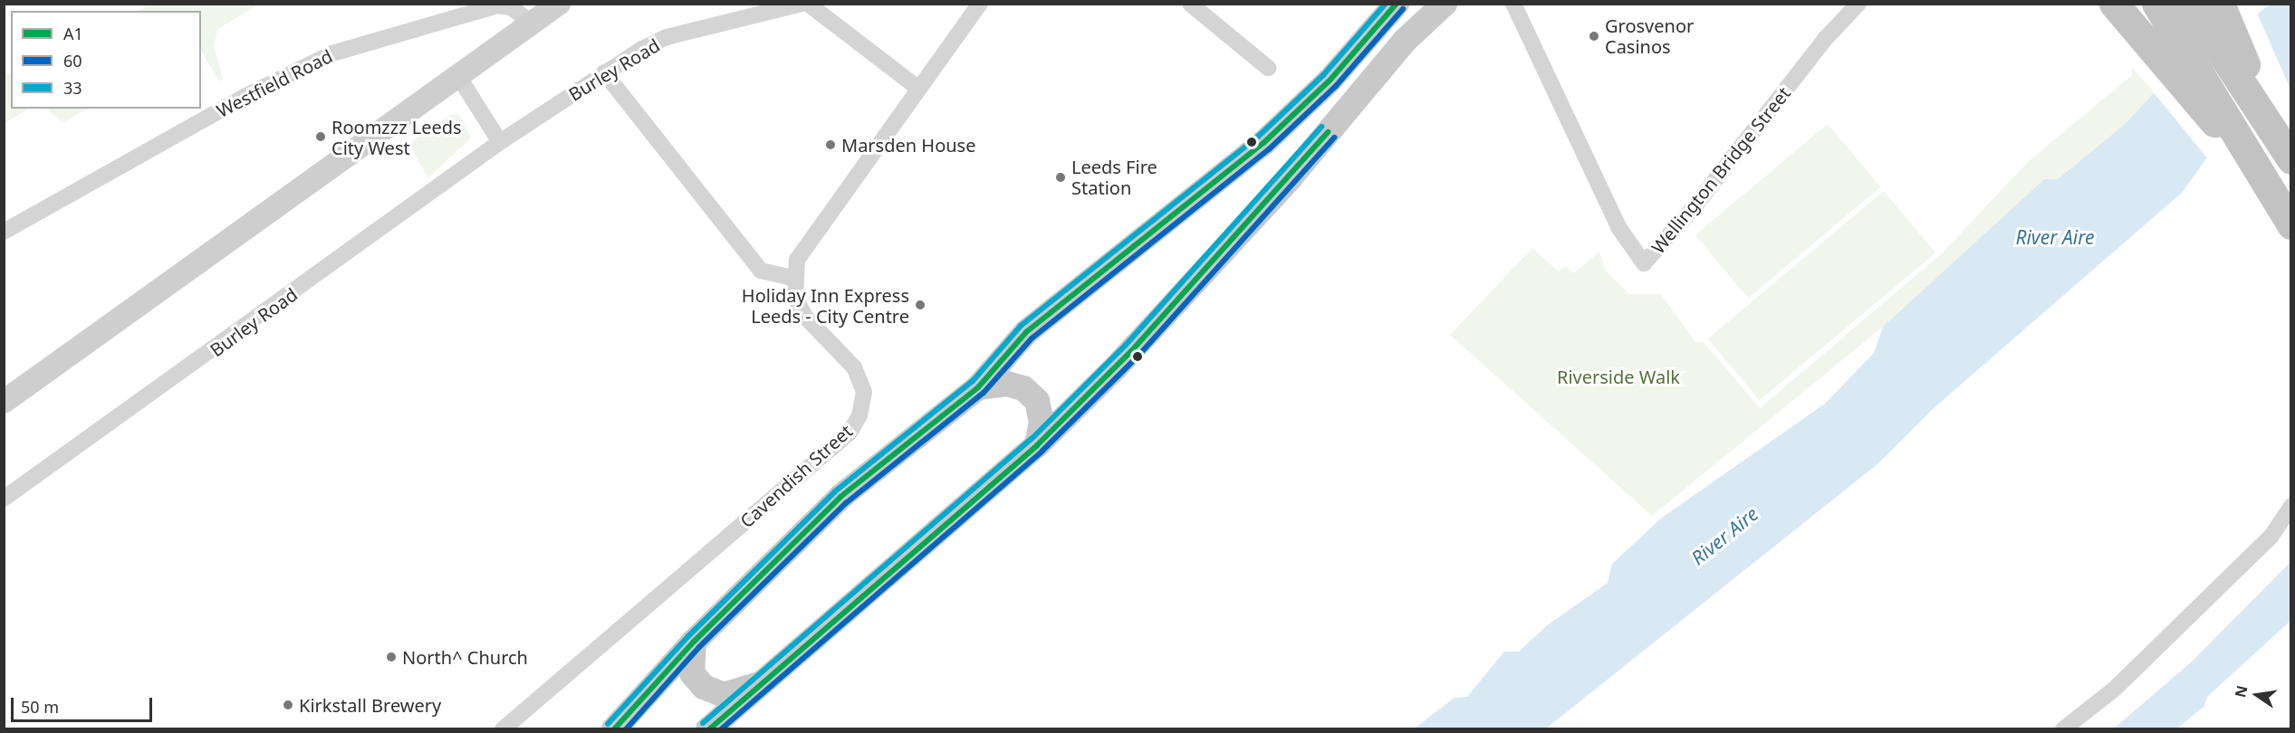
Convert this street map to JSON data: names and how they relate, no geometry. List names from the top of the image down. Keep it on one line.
{"streets":{"street":["Burley Road","Westfield Road","Wellington Bridge Street","Cavendish Street"]},"water":["River Aire"],"parks":["Riverside Walk"],"places":["Grosvenor Casinos","Roomzzz Leeds City West","Marsden House","Leeds Fire Station","Holiday Inn Express Leeds - City Centre","North^ Church","Kirkstall Brewery"],"lines":["transit line A1","transit line 33","transit line 60"],"legend":["A1","60","33"],"scale_bar":"50 m","north":"left"}
